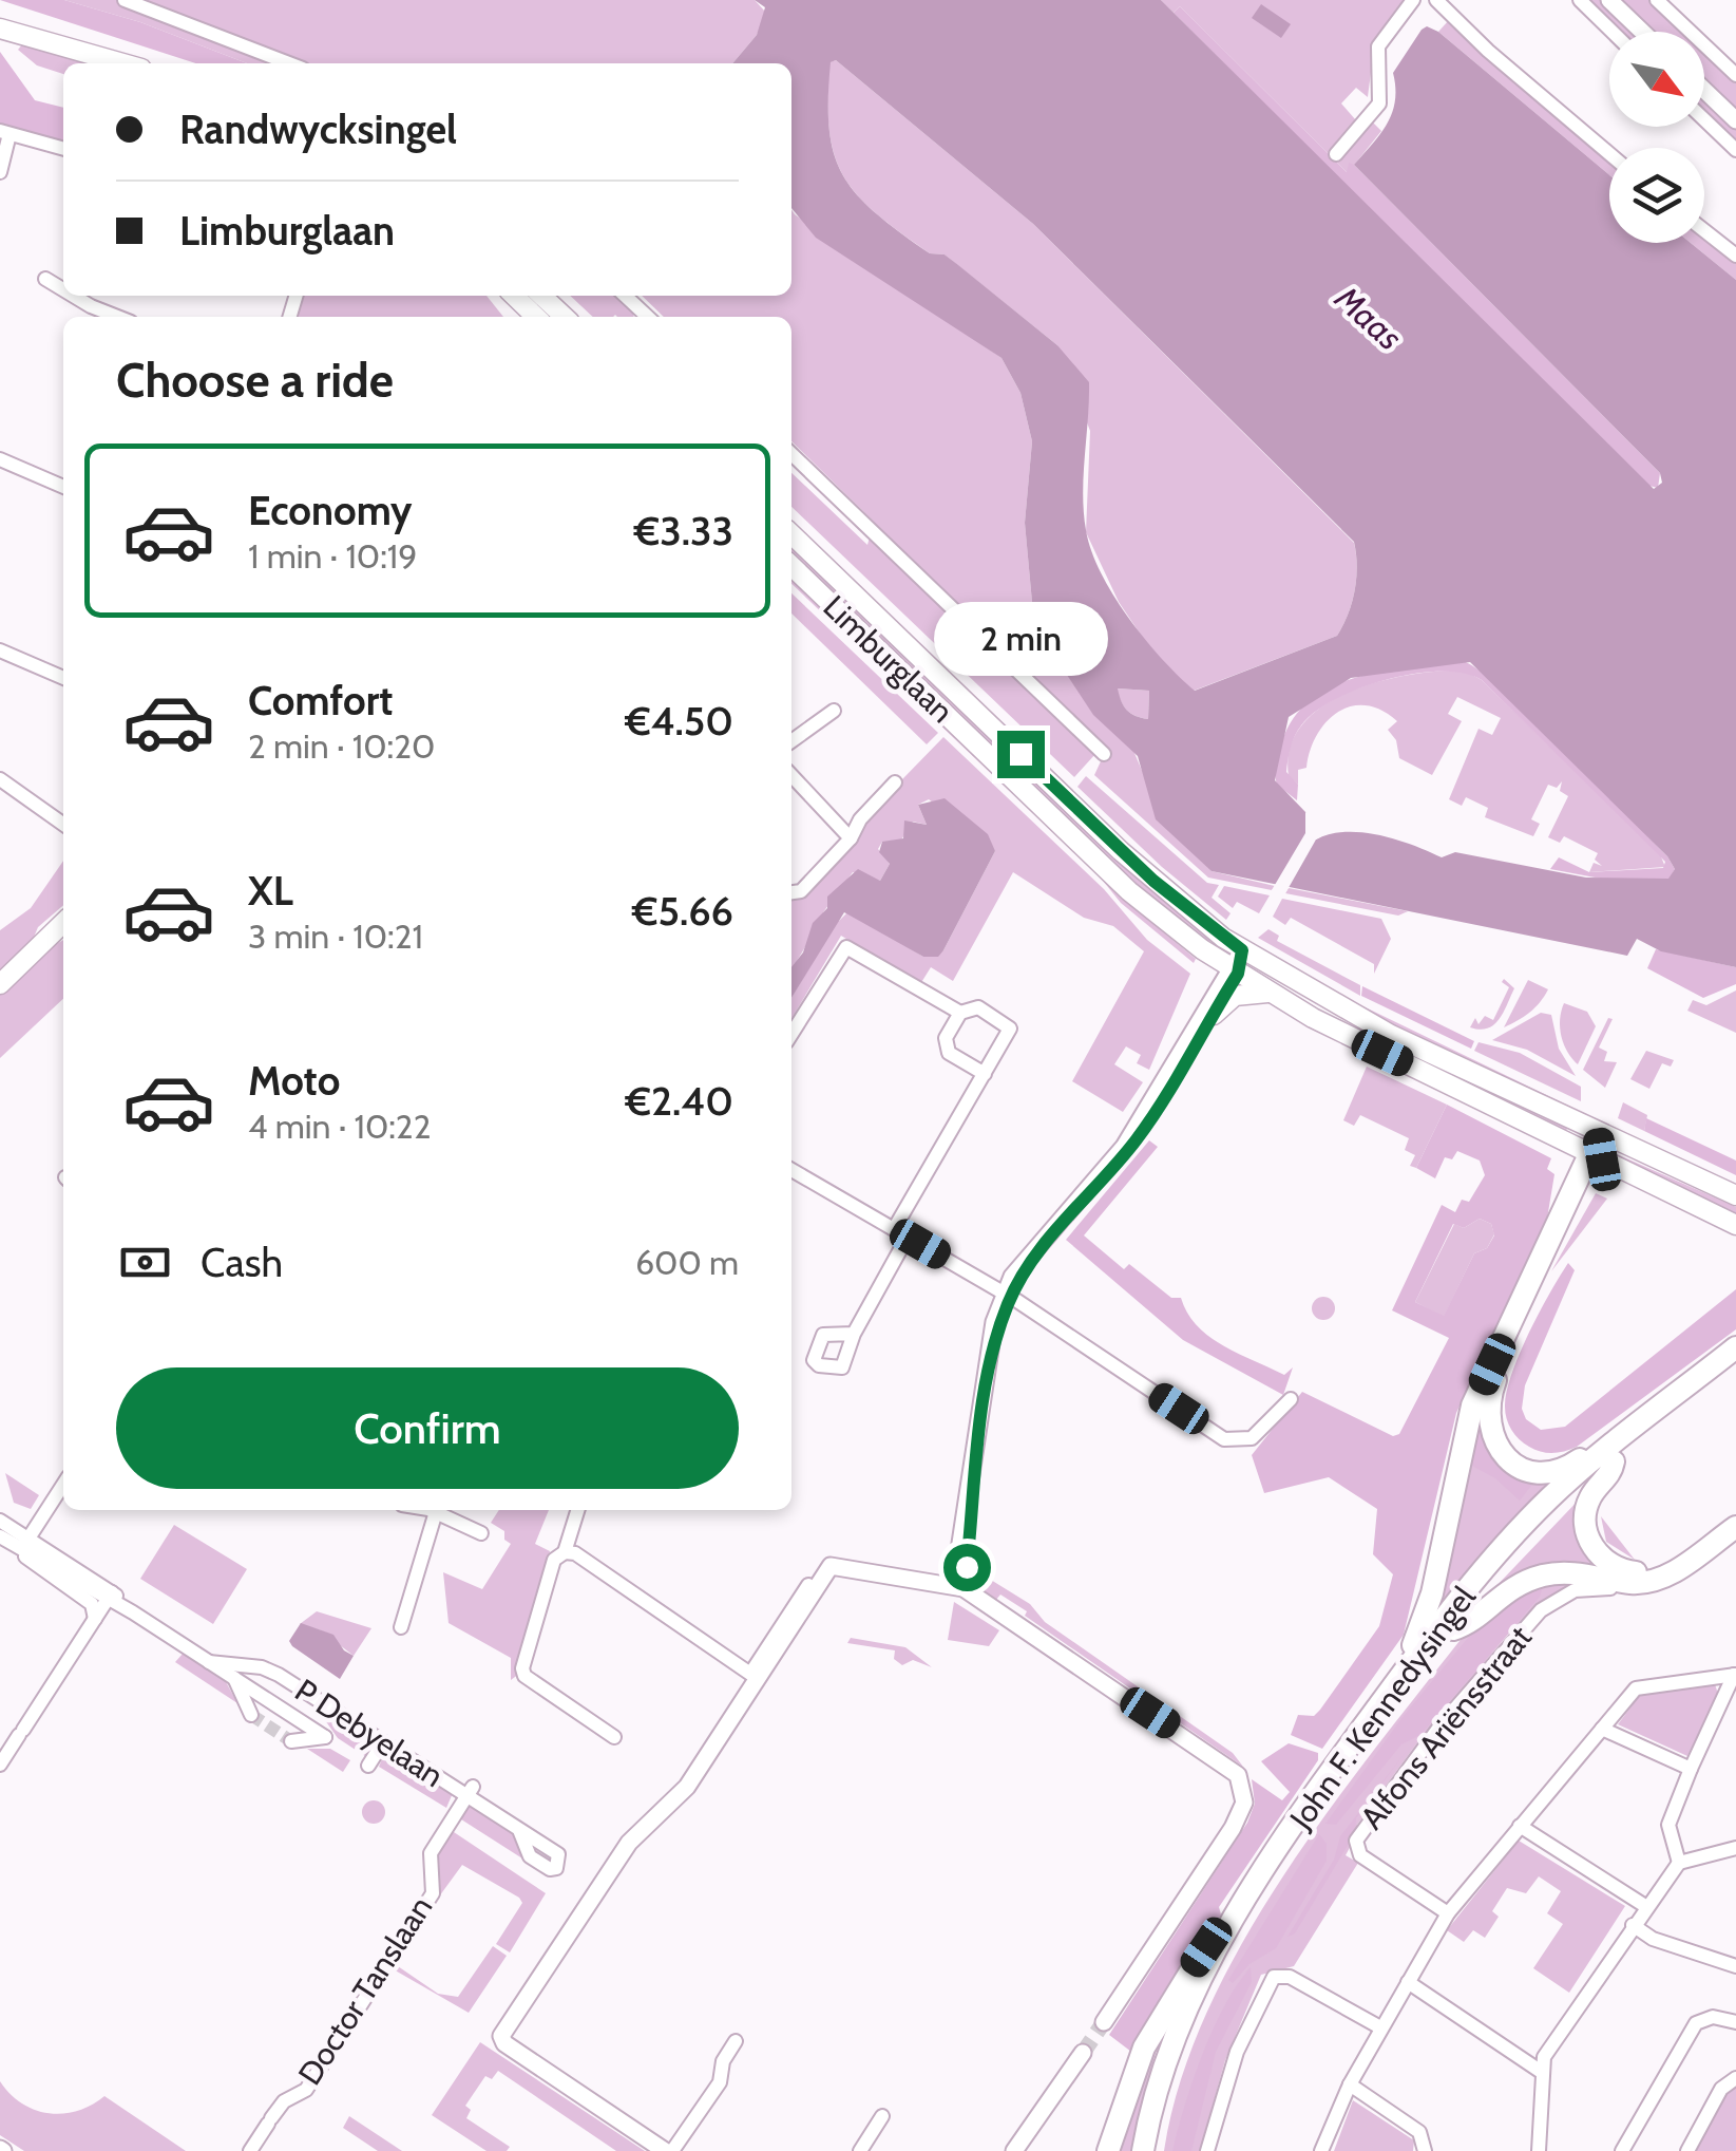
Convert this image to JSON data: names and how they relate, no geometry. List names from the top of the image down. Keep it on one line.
{"streets":{"main road":["Limburglaan","John F. Kennedysingel"],"street":["Alfons Ariënsstraat","P Debyelaan","Doctor Tanslaan"]},"crossings":[["P Debyelaan","Doctor Tanslaan"]],"water":["Maas"],"north":"bottom right","page":{"banner":["Randwycksingel","Limburglaan"],"heading":"Choose a ride","list":[{"name":"Economy","note":"1 min · 10:19","value":"€3.33"},{"name":"Comfort","note":"2 min · 10:20","value":"€4.50"},{"name":"XL","note":"3 min · 10:21","value":"€5.66"},{"name":"Moto","note":"4 min · 10:22","value":"€2.40"}],"bubble":"2 min","pay":["Cash","600 m"],"buttons":"Confirm"}}
